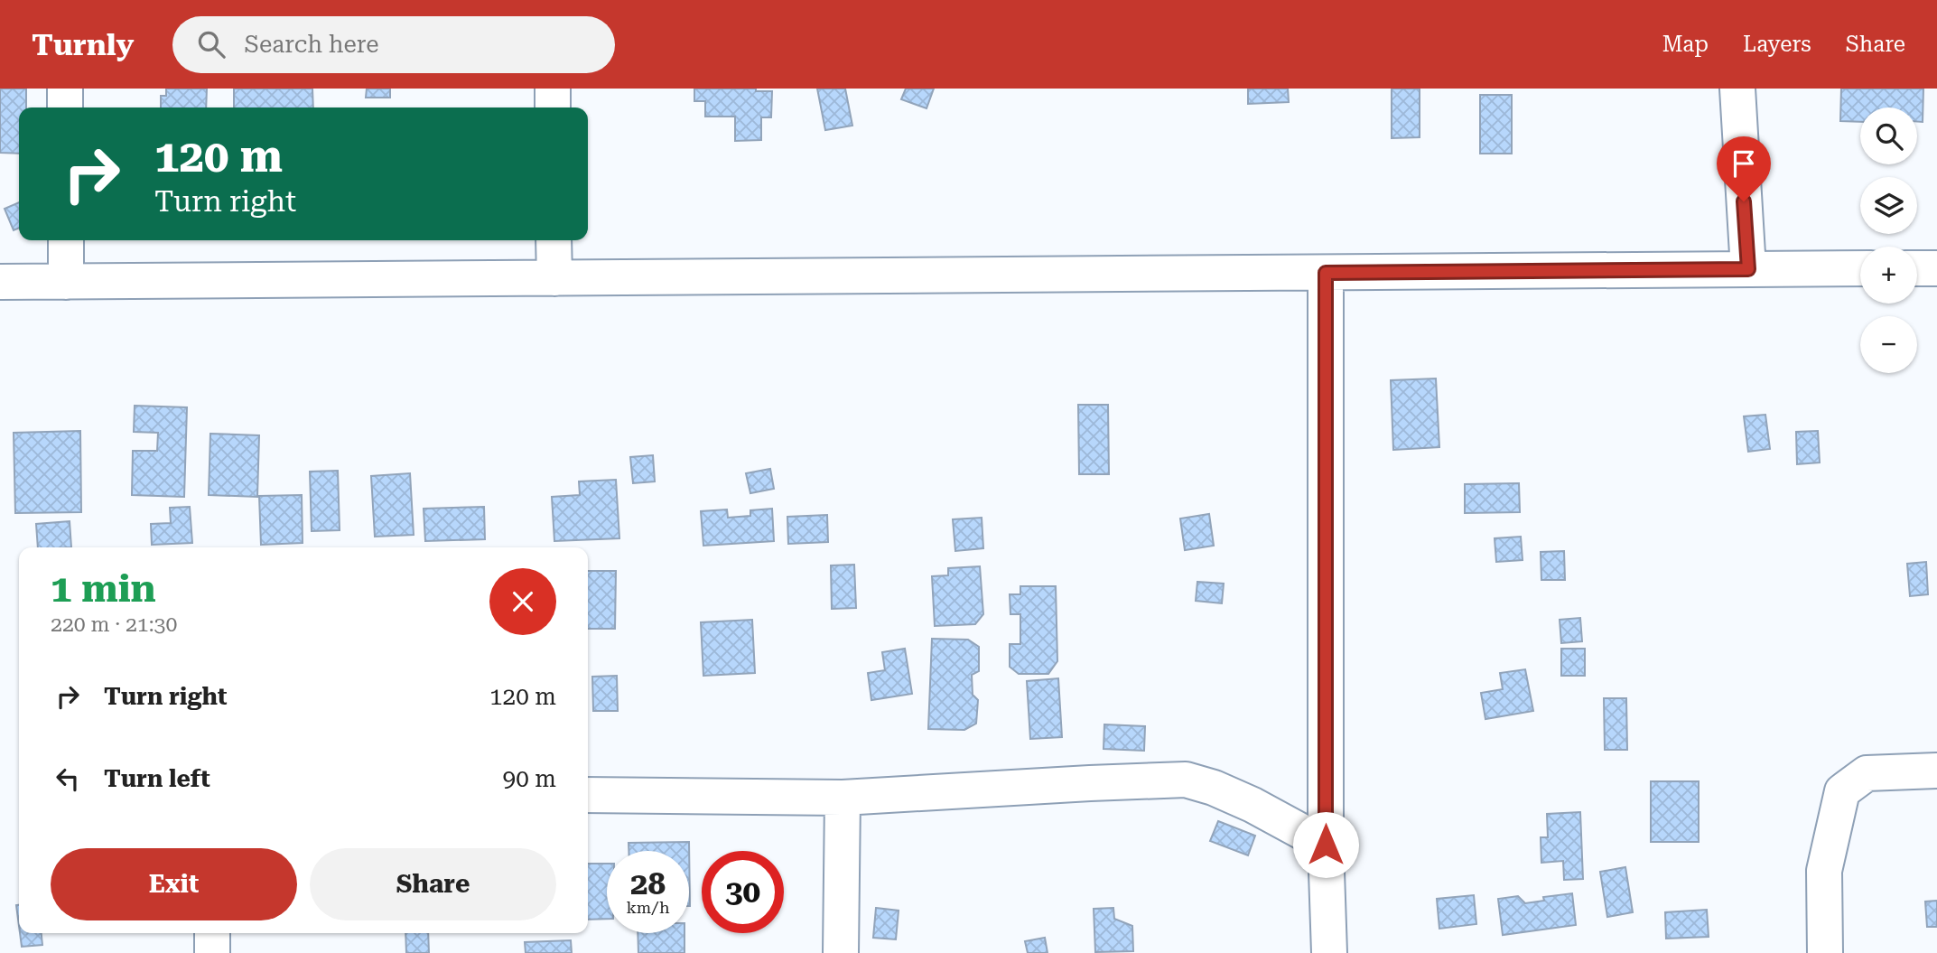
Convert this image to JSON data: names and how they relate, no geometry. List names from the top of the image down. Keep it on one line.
{"page":{"header":"Turnly","search":"Search here","nav":["Map","Layers","Share"],"map_buttons":["+","−"],"turn":["120 m","Turn right"],"heading":["1 min","220 m · 21:30"],"list":[{"name":"Turn right","value":"120 m"},{"name":"Turn left","value":"90 m"}],"buttons":["Exit","Share"],"speed":"28 km/h","limit":"30"}}
